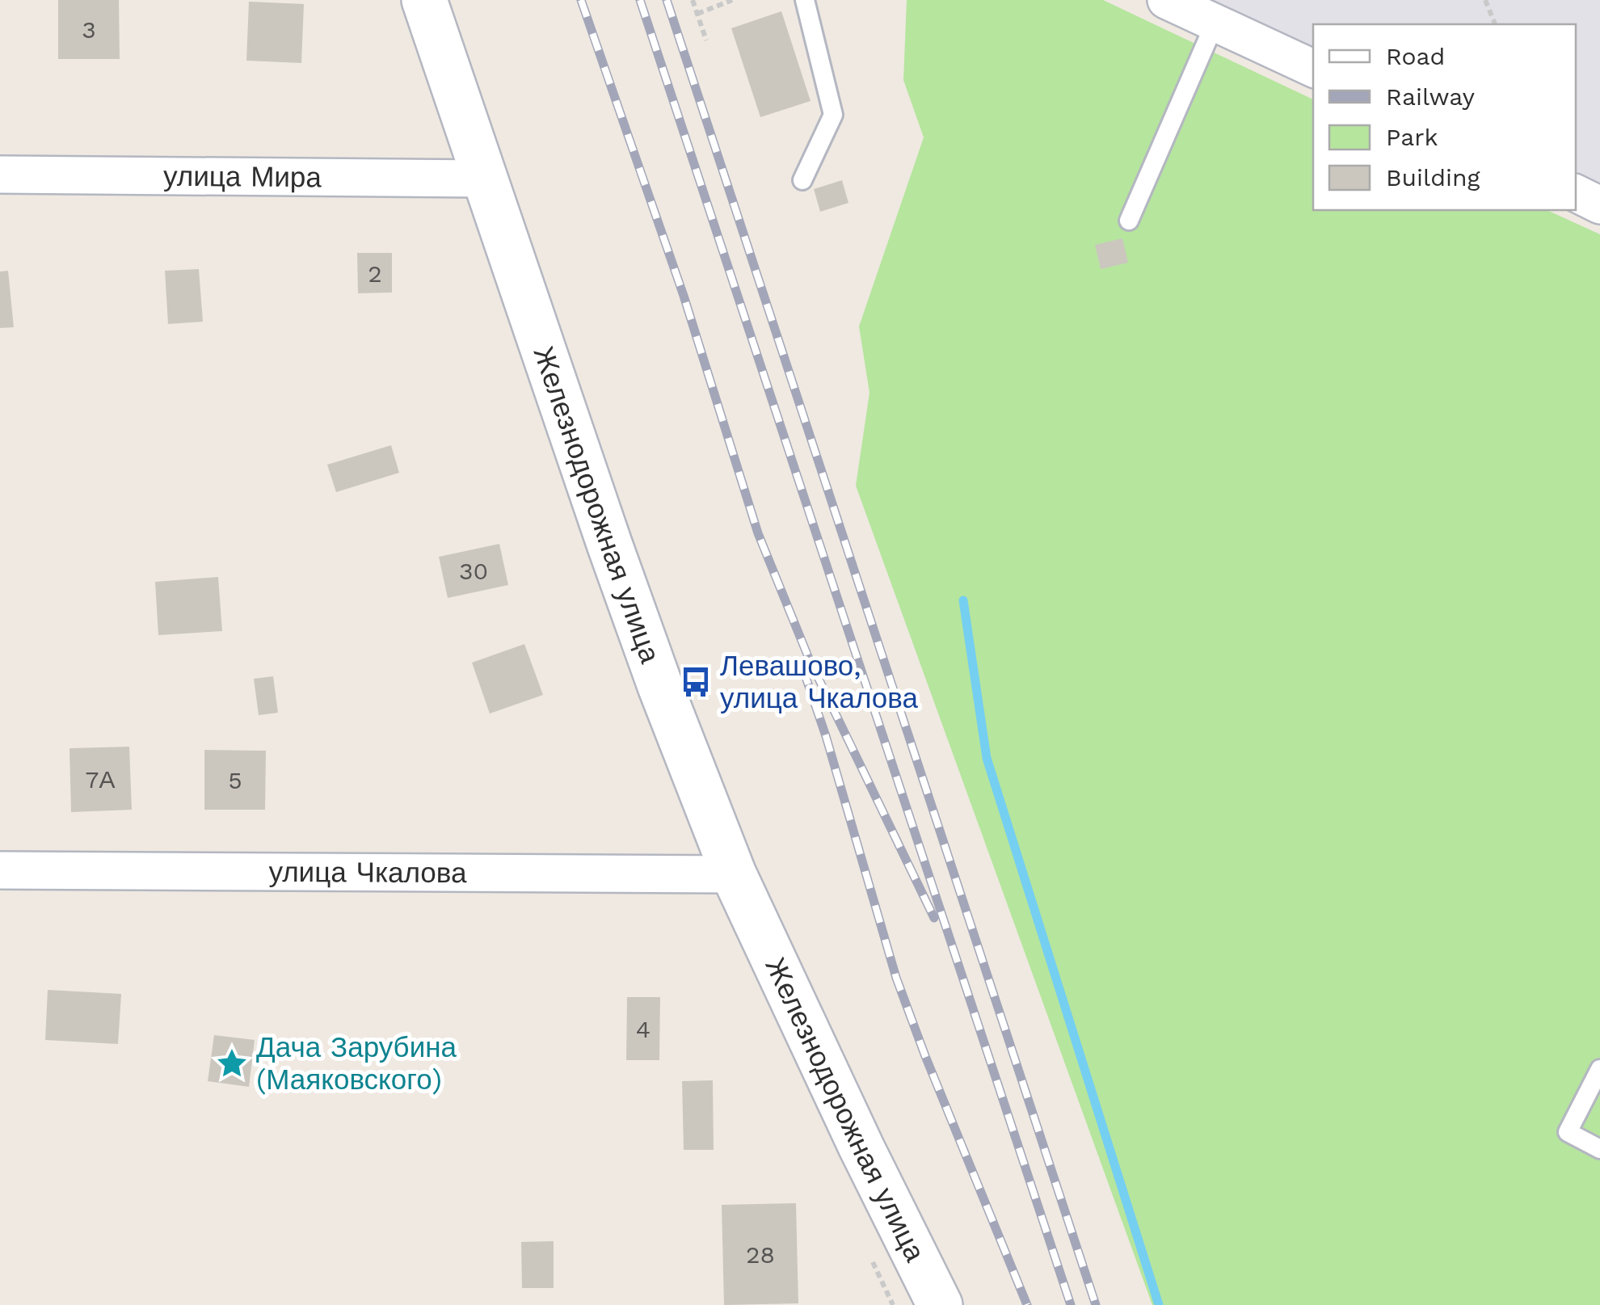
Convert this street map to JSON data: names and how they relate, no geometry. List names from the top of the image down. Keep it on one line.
{"streets":{"street":["улица Мира","Железнодорожная улица","улица Чкалова"]},"crossings":[["улица Мира","Железнодорожная улица"],["Железнодорожная улица","улица Чкалова"]],"places":{"bus stop":["Левашово, улица Чкалова"],"place":["Дача Зарубина (Маяковского)"]},"house_numbers":["3","2","30","7А","5","4","28"],"legend":["Road","Railway","Park","Building"]}
